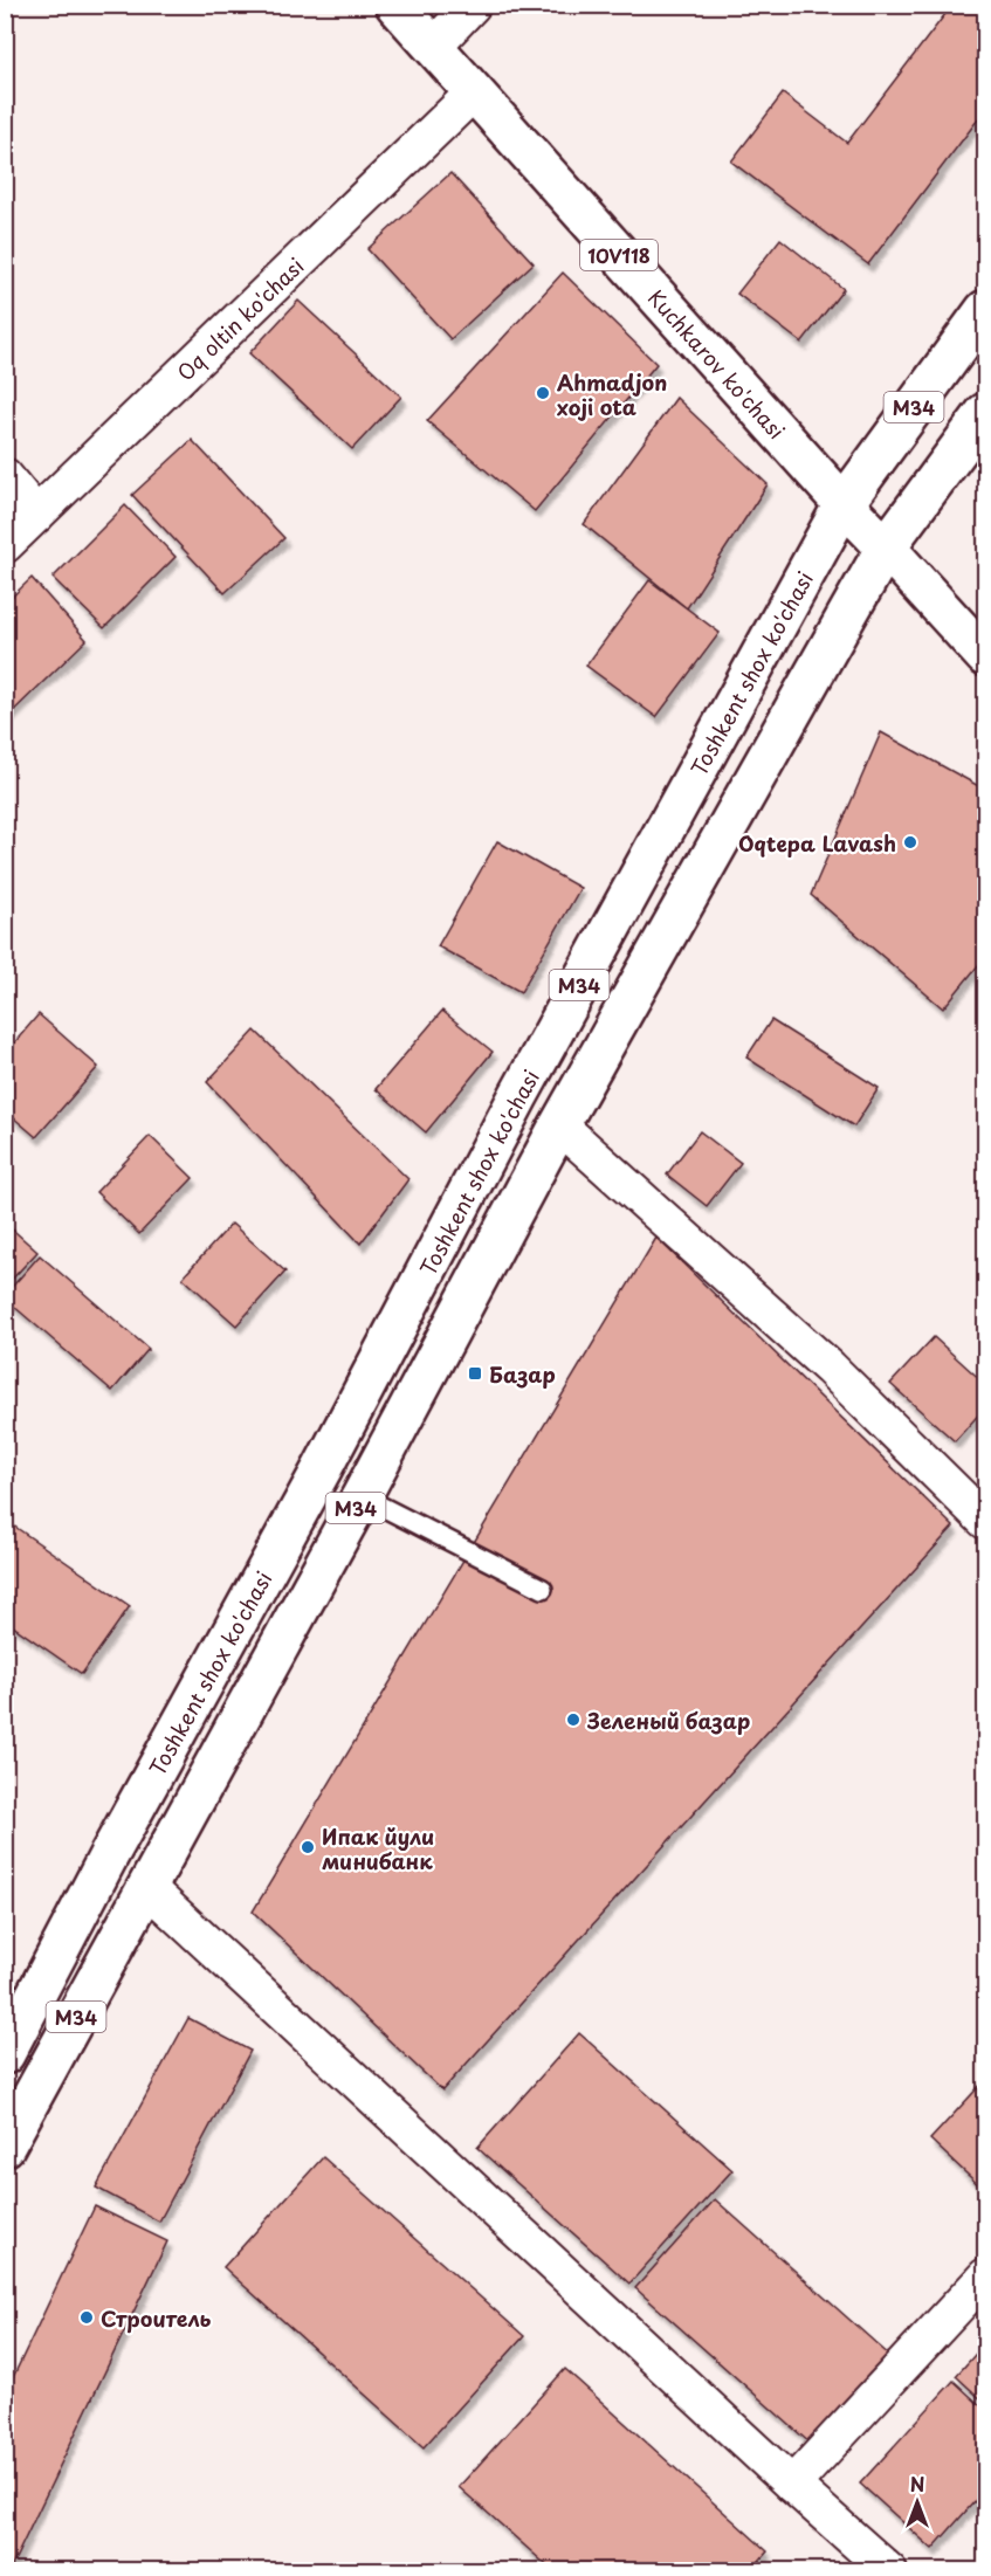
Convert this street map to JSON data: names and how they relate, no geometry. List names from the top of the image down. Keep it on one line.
{"streets":{"main road":["10V118","Kuchkarov ko'chasi","M34","Toshkent shox ko'chasi"],"street":["Oq oltin ko'chasi"]},"crossings":[["Oq oltin ko'chasi","Kuchkarov ko'chasi"],["Kuchkarov ko'chasi","M34"],["Kuchkarov ko'chasi","Toshkent shox ko'chasi"]],"places":{"other":["Ahmadjon xoji ota","Oqtepa Lavash","Зеленый базар","Ипак йули минибанк","Строитель"],"transit":["Базар"]},"north":"top"}
